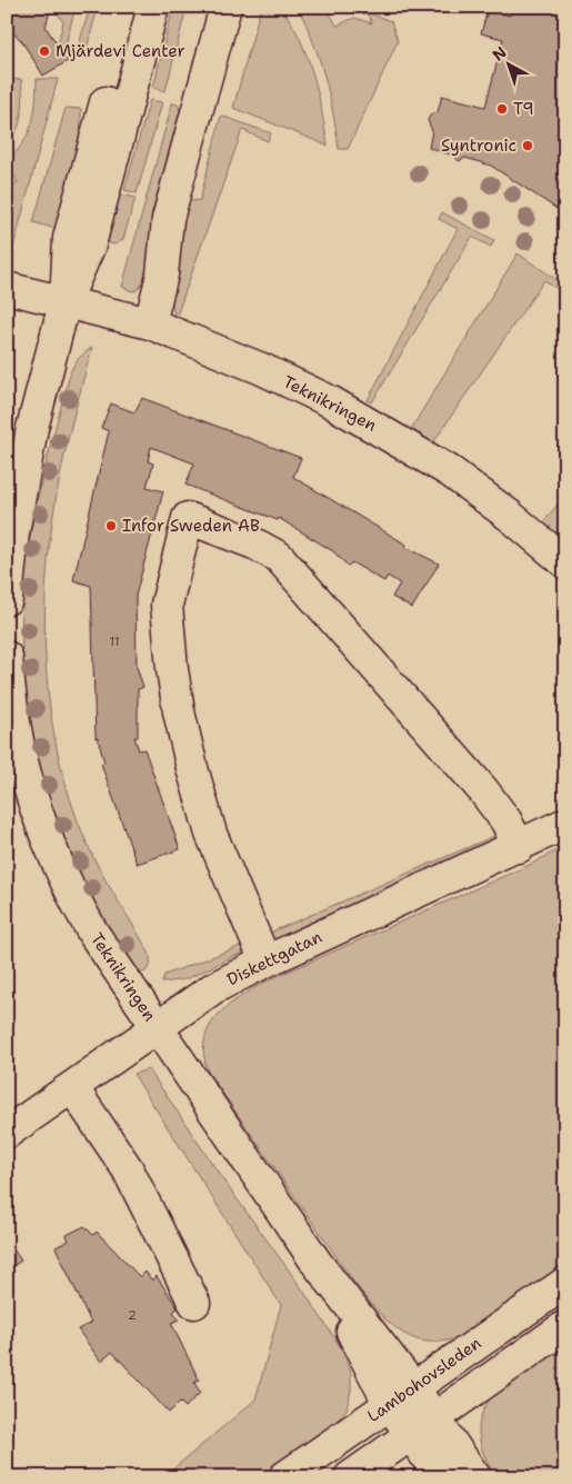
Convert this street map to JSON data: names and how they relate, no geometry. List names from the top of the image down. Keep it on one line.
{"streets":{"street":["Teknikringen","Diskettgatan","Lambohovsleden"]},"crossings":[["Teknikringen","Diskettgatan"],["Teknikringen","Lambohovsleden"]],"places":["Mjärdevi Center","T9","Syntronic","Infor Sweden AB"],"house_numbers":["11","2"],"north":"top left"}
